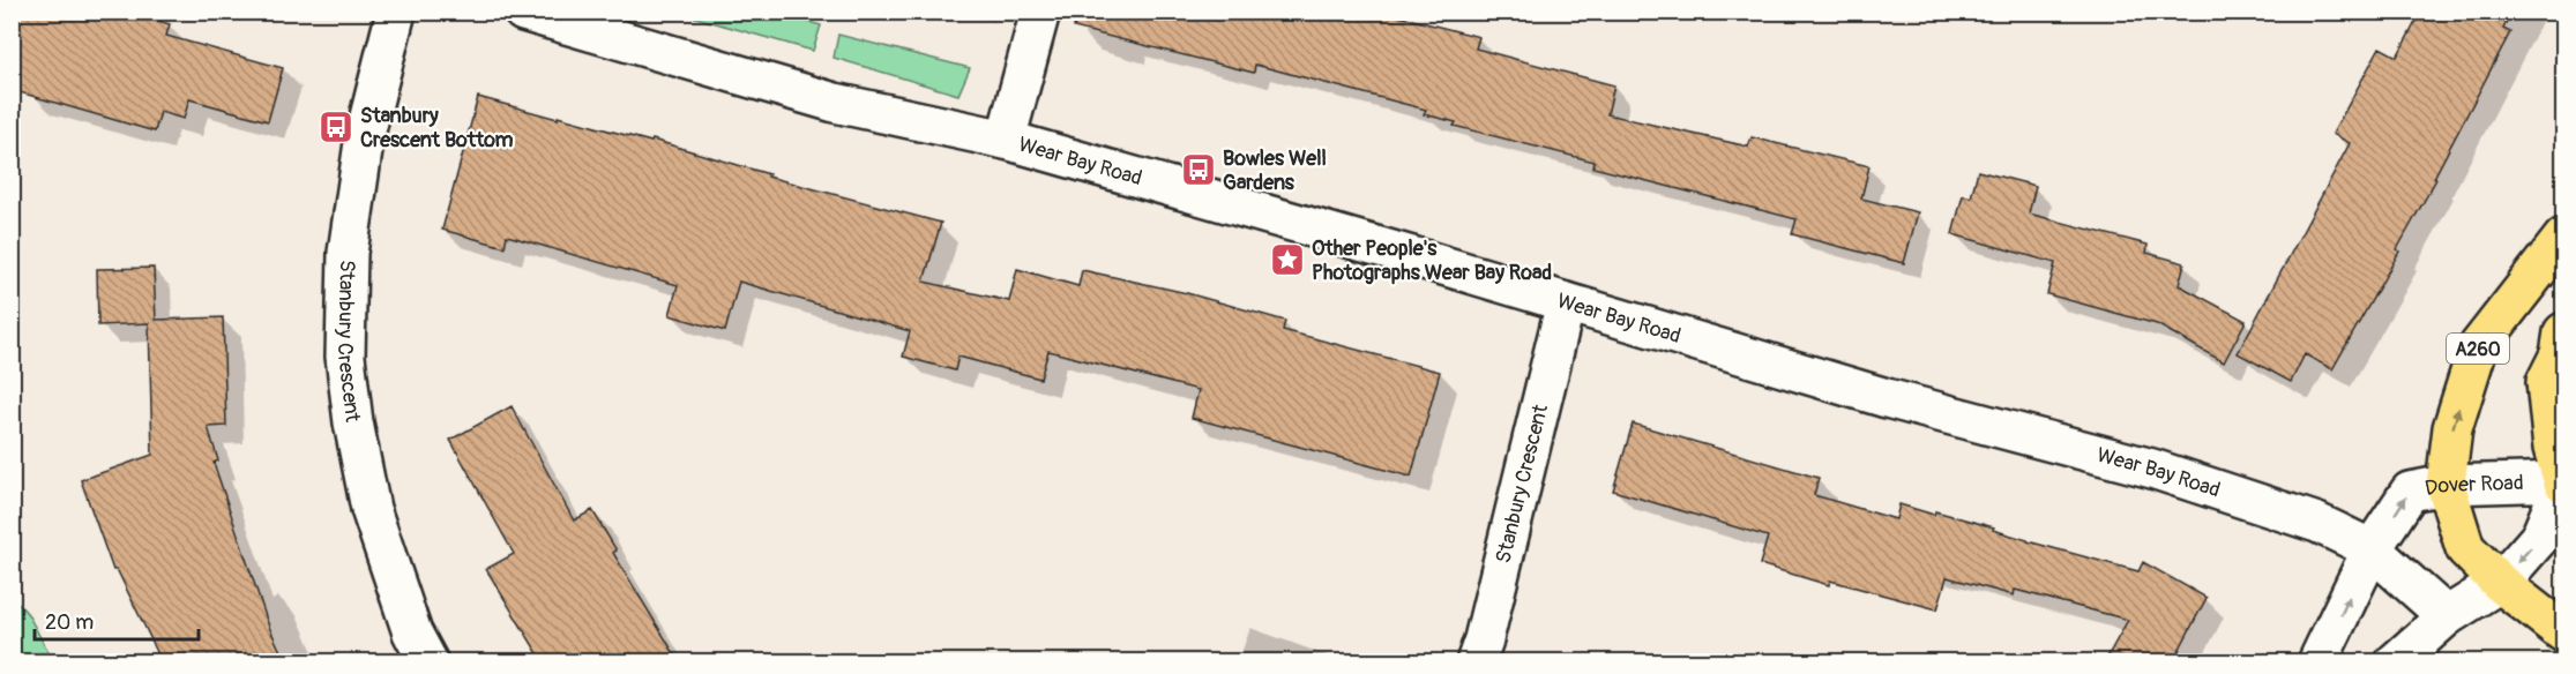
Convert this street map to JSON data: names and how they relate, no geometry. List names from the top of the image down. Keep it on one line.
{"streets":{"main road":["A260"],"street":["Wear Bay Road","Stanbury Crescent","Dover Road"]},"crossings":[["Wear Bay Road","Stanbury Crescent"],["Wear Bay Road","Dover Road"],["A260","Dover Road"]],"places":{"bus stop":["Stanbury Crescent Bottom","Bowles Well Gardens"],"place":["Other People's Photographs Wear Bay Road"]},"scale_bar":"20 m"}
